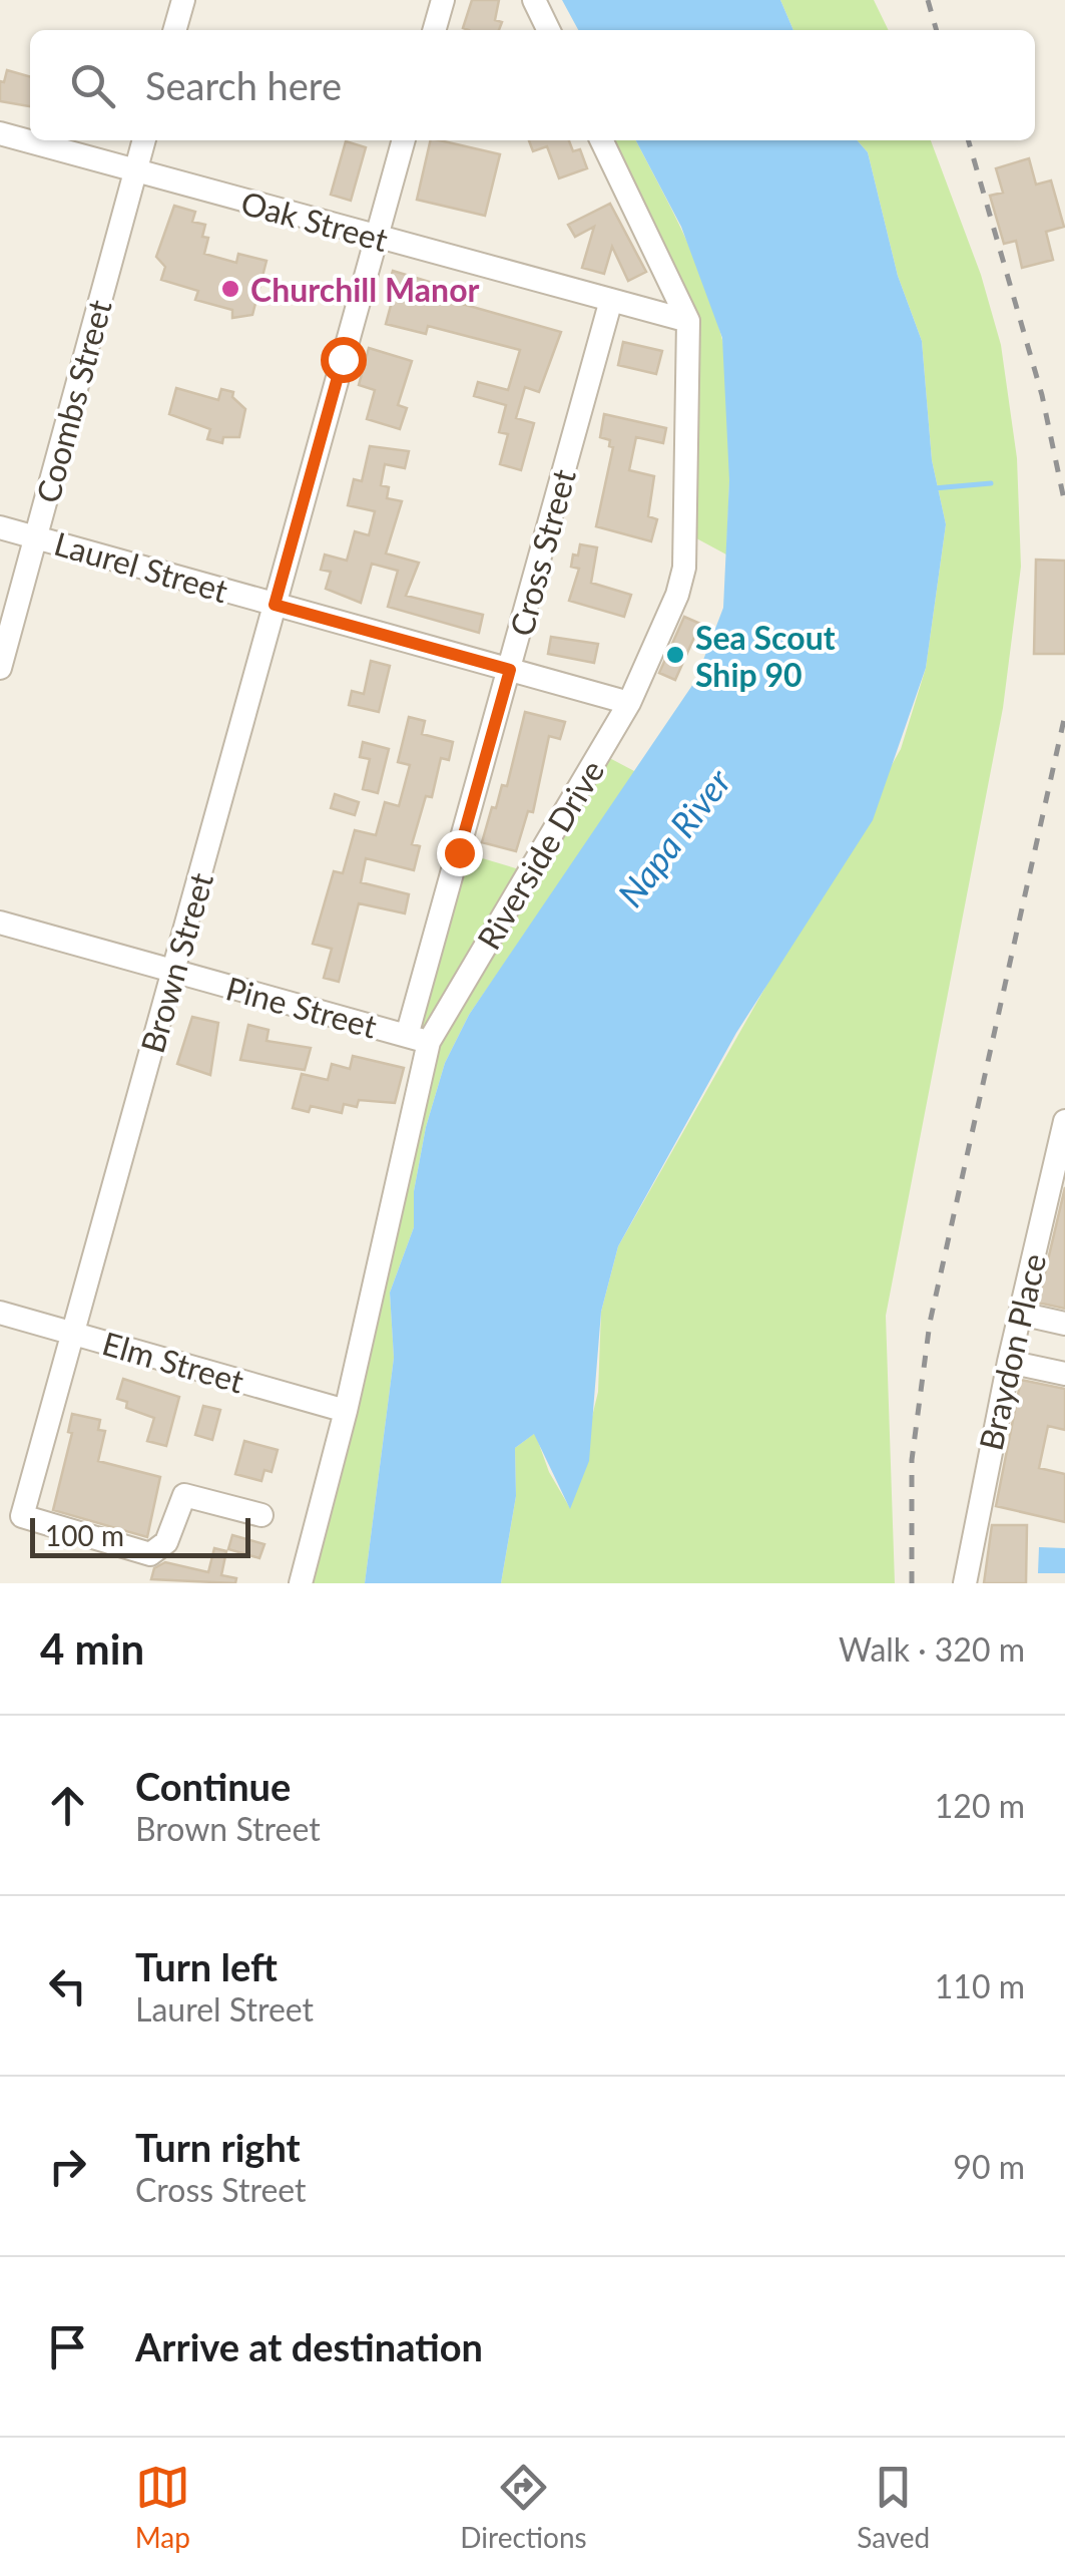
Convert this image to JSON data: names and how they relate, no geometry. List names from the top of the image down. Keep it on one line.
{"streets":{"street":["Oak Street","Coombs Street","Cross Street","Laurel Street","Riverside Drive","Brown Street","Pine Street","Braydon Place","Elm Street"]},"crossings":[["Oak Street","Coombs Street"],["Oak Street","Cross Street"],["Oak Street","Riverside Drive"],["Oak Street","Brown Street"],["Coombs Street","Laurel Street"],["Cross Street","Laurel Street"],["Cross Street","Riverside Drive"],["Cross Street","Pine Street"],["Laurel Street","Riverside Drive"],["Laurel Street","Brown Street"],["Riverside Drive","Pine Street"],["Riverside Drive","Elm Street"],["Brown Street","Pine Street"],["Brown Street","Elm Street"]],"water":["Napa River"],"places":["Churchill Manor","Sea Scout Ship 90"],"scale_bar":"100 m","page":{"search":"Search here","scale":"100 m","heading":["4 min","Walk · 320 m"],"list":[["Continue","Brown Street","120 m"],["Turn left","Laurel Street","110 m"],["Turn right","Cross Street","90 m"],"Arrive at destination"],"nav":["Map","Directions","Saved"]}}
